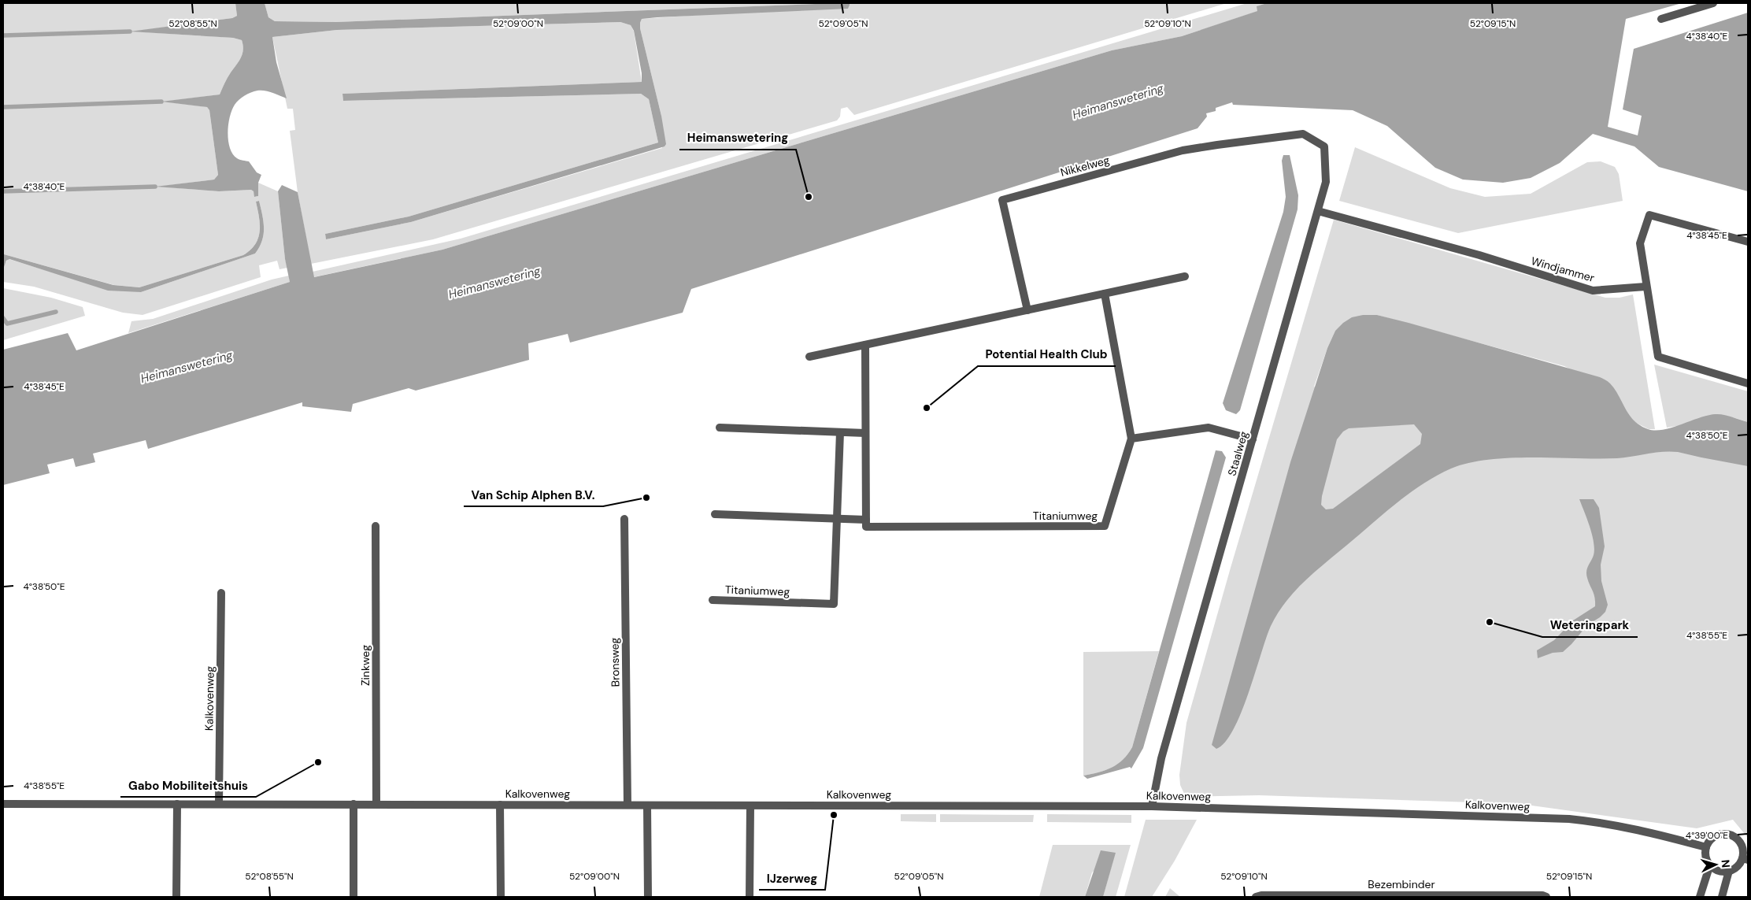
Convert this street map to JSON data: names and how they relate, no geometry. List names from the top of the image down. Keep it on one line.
{"streets":{"street":["Nikkelweg","Windjammer","Staalweg","Titaniumweg","Bronsweg","Zinkweg","Kalkovenweg","Bezembinder"]},"crossings":[["Nikkelweg","Staalweg"],["Windjammer","Staalweg"],["Staalweg","Kalkovenweg"],["Bronsweg","Kalkovenweg"],["Zinkweg","Kalkovenweg"]],"water":["Heimanswetering"],"places":["Heimanswetering","Potential Health Club","Van Schip Alphen B.V.","Weteringpark","Gabo Mobiliteitshuis","IJzerweg"],"north":"right","coordinates":["52°08'55\"N","52°09'00\"N","52°09'05\"N","52°09'10\"N","52°09'15\"N","4°38'40\"E","4°38'45\"E","4°38'50\"E","4°38'55\"E","4°39'00\"E"]}
